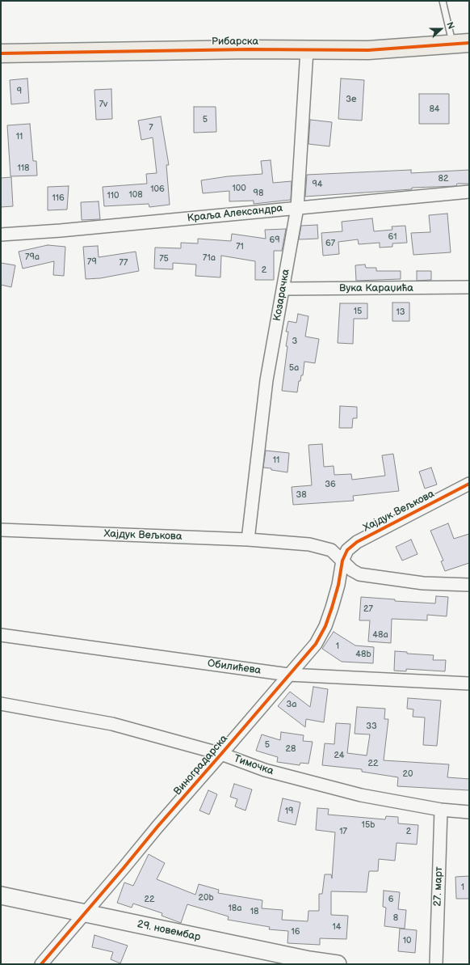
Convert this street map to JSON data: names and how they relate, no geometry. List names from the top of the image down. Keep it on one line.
{"streets":{"main road":["Рибарска","29. новембар"],"street":["Краља Александра","Вука Караџића","Козарачка","Хајдук Вељкова","Обилићева","Виноградарска","Тимочка","27. март"]},"crossings":[["Рибарска","Козарачка"],["Краља Александра","Козарачка"],["Вука Караџића","Козарачка"],["Козарачка","Хајдук Вељкова"],["Хајдук Вељкова","Виноградарска"],["Обилићева","Виноградарска"],["Виноградарска","Тимочка"],["Виноградарска","29. новембар"],["Тимочка","27. март"]],"house_numbers":["9","3e","7v","84","5","7","11","118","82","94","100","106","98","108","110","116","61","69","67","71","79a","71a","75","79","77","2","15","13","3","5a","11","36","38","27","48a","1","48b","3a","33","5","28","24","22","20","19","15b","17","2","1","20b","22","6","18a","18","8","14","16","10"],"north":"right"}
